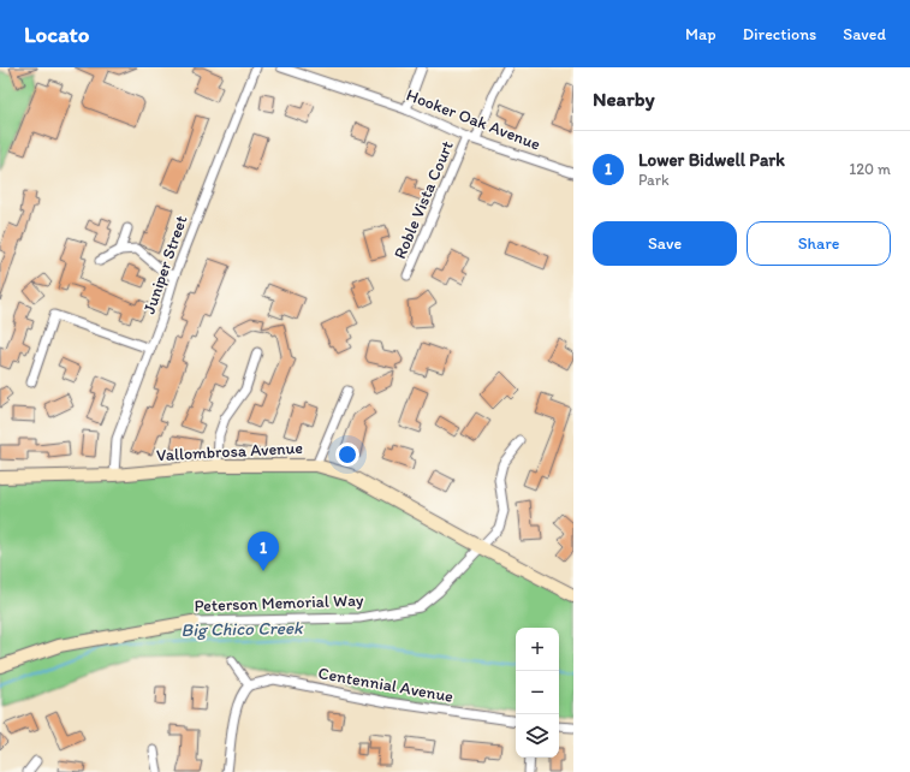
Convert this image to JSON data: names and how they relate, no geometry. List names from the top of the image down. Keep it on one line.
{"streets":{"street":["Hooker Oak Avenue","Roble Vista Court","Juniper Street","Vallombrosa Avenue","Peterson Memorial Way","Centennial Avenue"]},"crossings":[["Hooker Oak Avenue","Roble Vista Court"],["Juniper Street","Vallombrosa Avenue"],["Vallombrosa Avenue","Peterson Memorial Way"]],"water":["Big Chico Creek"],"page":{"header":"Locato","nav":["Map","Directions","Saved"],"heading":"Nearby","list":[{"mark":"1","name":"Lower Bidwell Park","note":"Park","value":"120 m"}],"buttons":["Save","Share"],"pins":"1","map_buttons":["+","−"]}}
